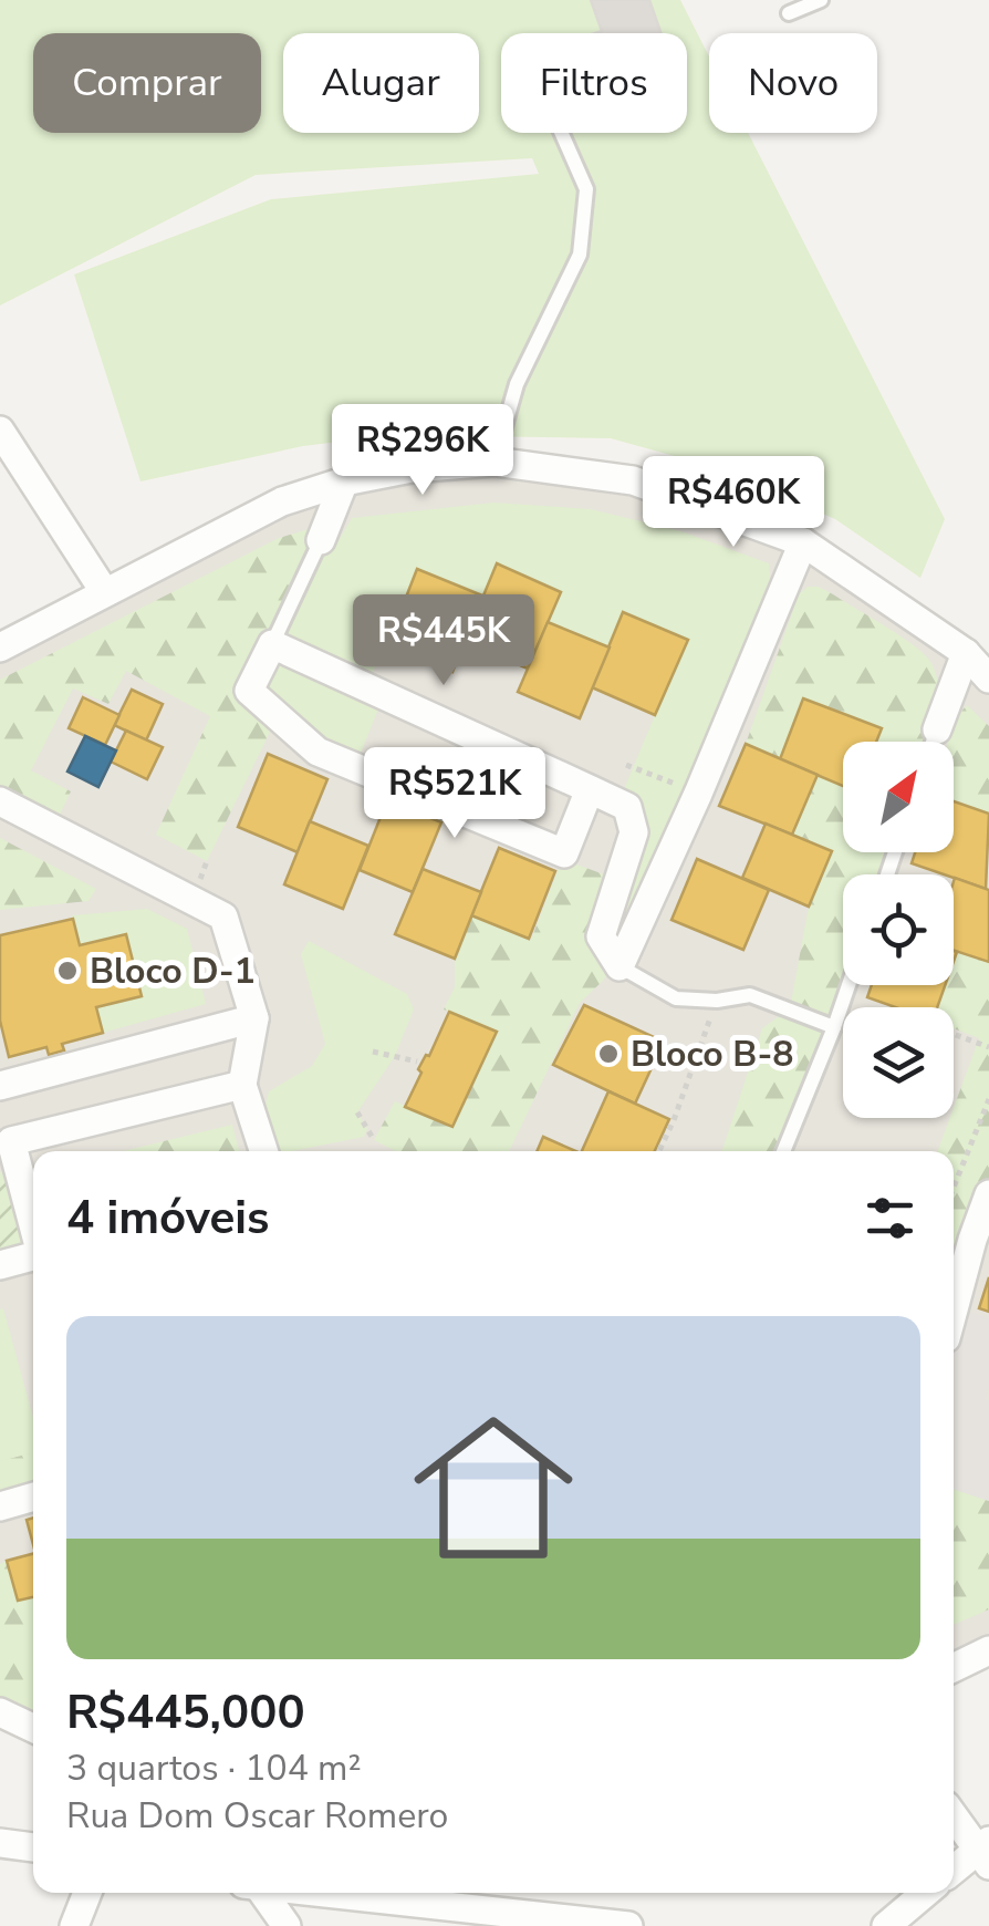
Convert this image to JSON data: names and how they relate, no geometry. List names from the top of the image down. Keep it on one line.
{"places":["Bloco D-1","Bloco B-8"],"north":"top right","page":{"chip":["Comprar","Alugar","Filtros","Novo"],"price":["R$296K","R$460K","R$445K","R$521K"],"heading":"4 imóveis","list":[{"name":"R$445,000","note":"3 quartos · 104 m² · Rua Dom Oscar Romero"}]}}
